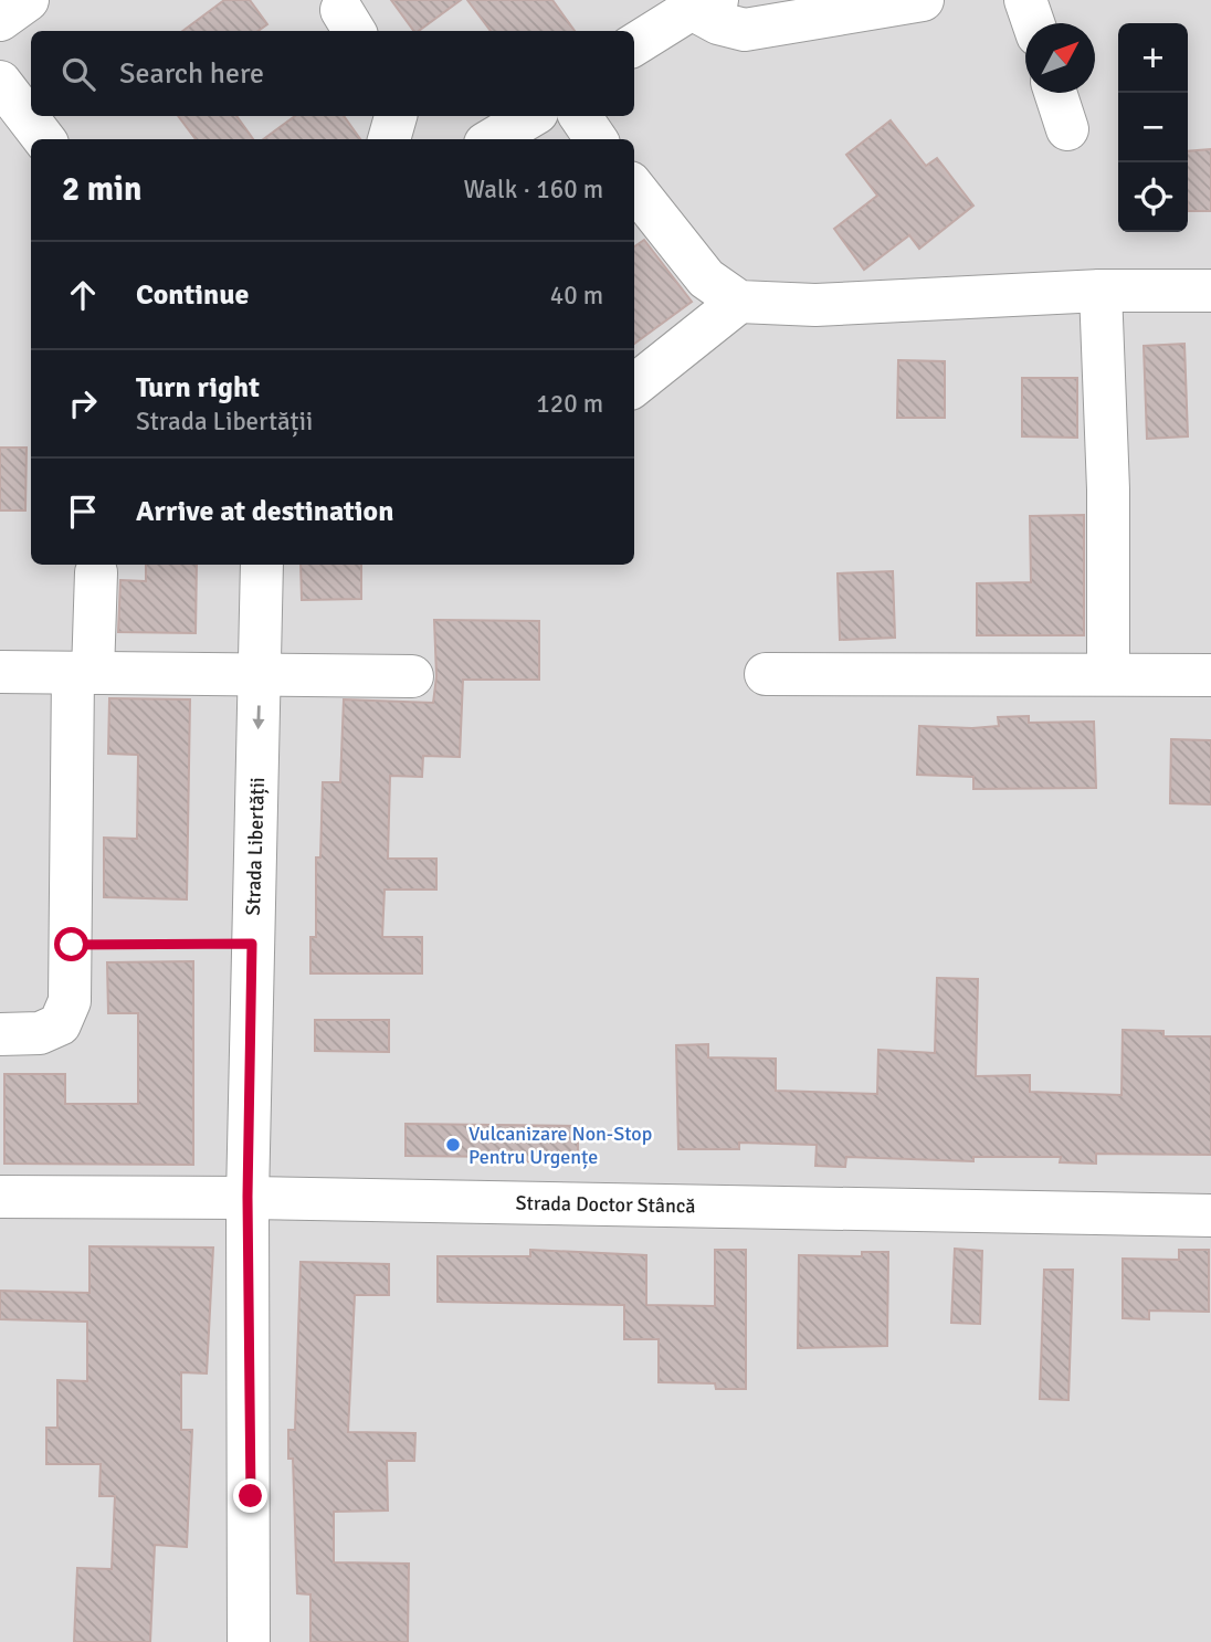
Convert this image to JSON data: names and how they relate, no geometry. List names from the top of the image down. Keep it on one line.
{"streets":{"street":["Strada Libertății","Strada Doctor Stâncă"]},"crossings":[["Strada Libertății","Strada Doctor Stâncă"]],"places":["Vulcanizare Non-Stop Pentru Urgențe"],"north":"top right","page":{"map_buttons":["+","−"],"search":"Search here","heading":["2 min","Walk · 160 m"],"list":[["Continue","40 m"],["Turn right","Strada Libertății","120 m"],"Arrive at destination"]}}
